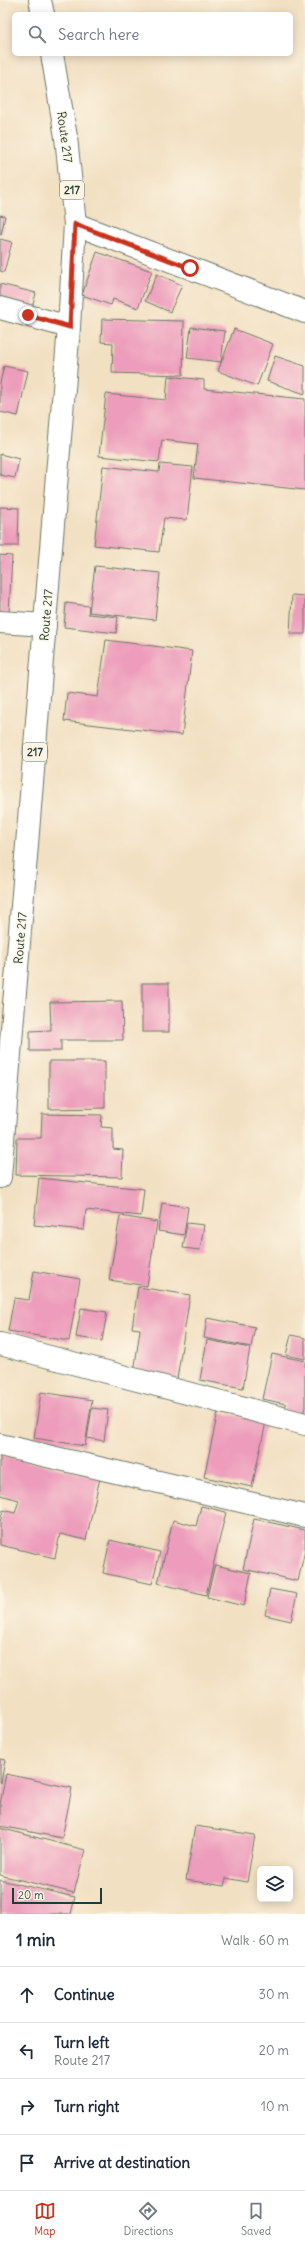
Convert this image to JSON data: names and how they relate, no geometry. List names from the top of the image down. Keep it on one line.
{"streets":{"main road":["Route 217","217"]},"scale_bar":"20 m","page":{"search":"Search here","scale":"20 m","heading":["1 min","Walk · 60 m"],"list":[["Continue","30 m"],["Turn left","Route 217","20 m"],["Turn right","10 m"],"Arrive at destination"],"nav":["Map","Directions","Saved"]}}
